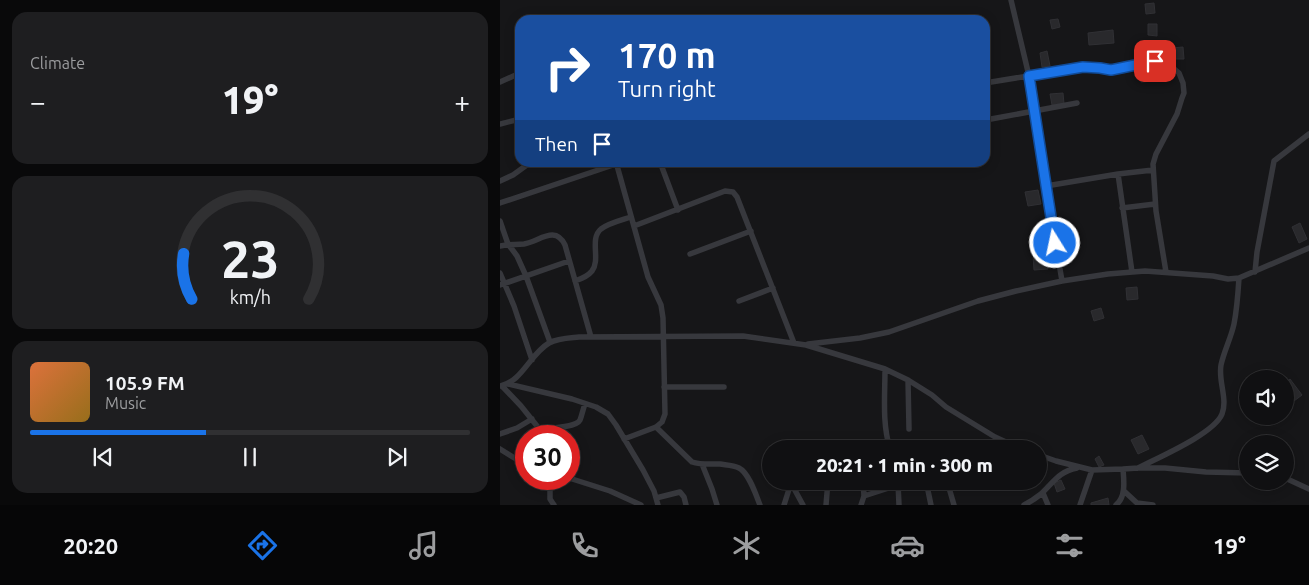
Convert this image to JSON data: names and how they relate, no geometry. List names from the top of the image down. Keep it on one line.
{"page":{"tile":"Climate","turn":["170 m","Turn right"],"heat":["−","19°","+"],"then":"Then","song":["105.9 FM","Music"],"limit":"30","trip":"20:21 · 1 min · 300 m","tabs":["20:20","19°"],"gauge":["23","km/h"]}}
